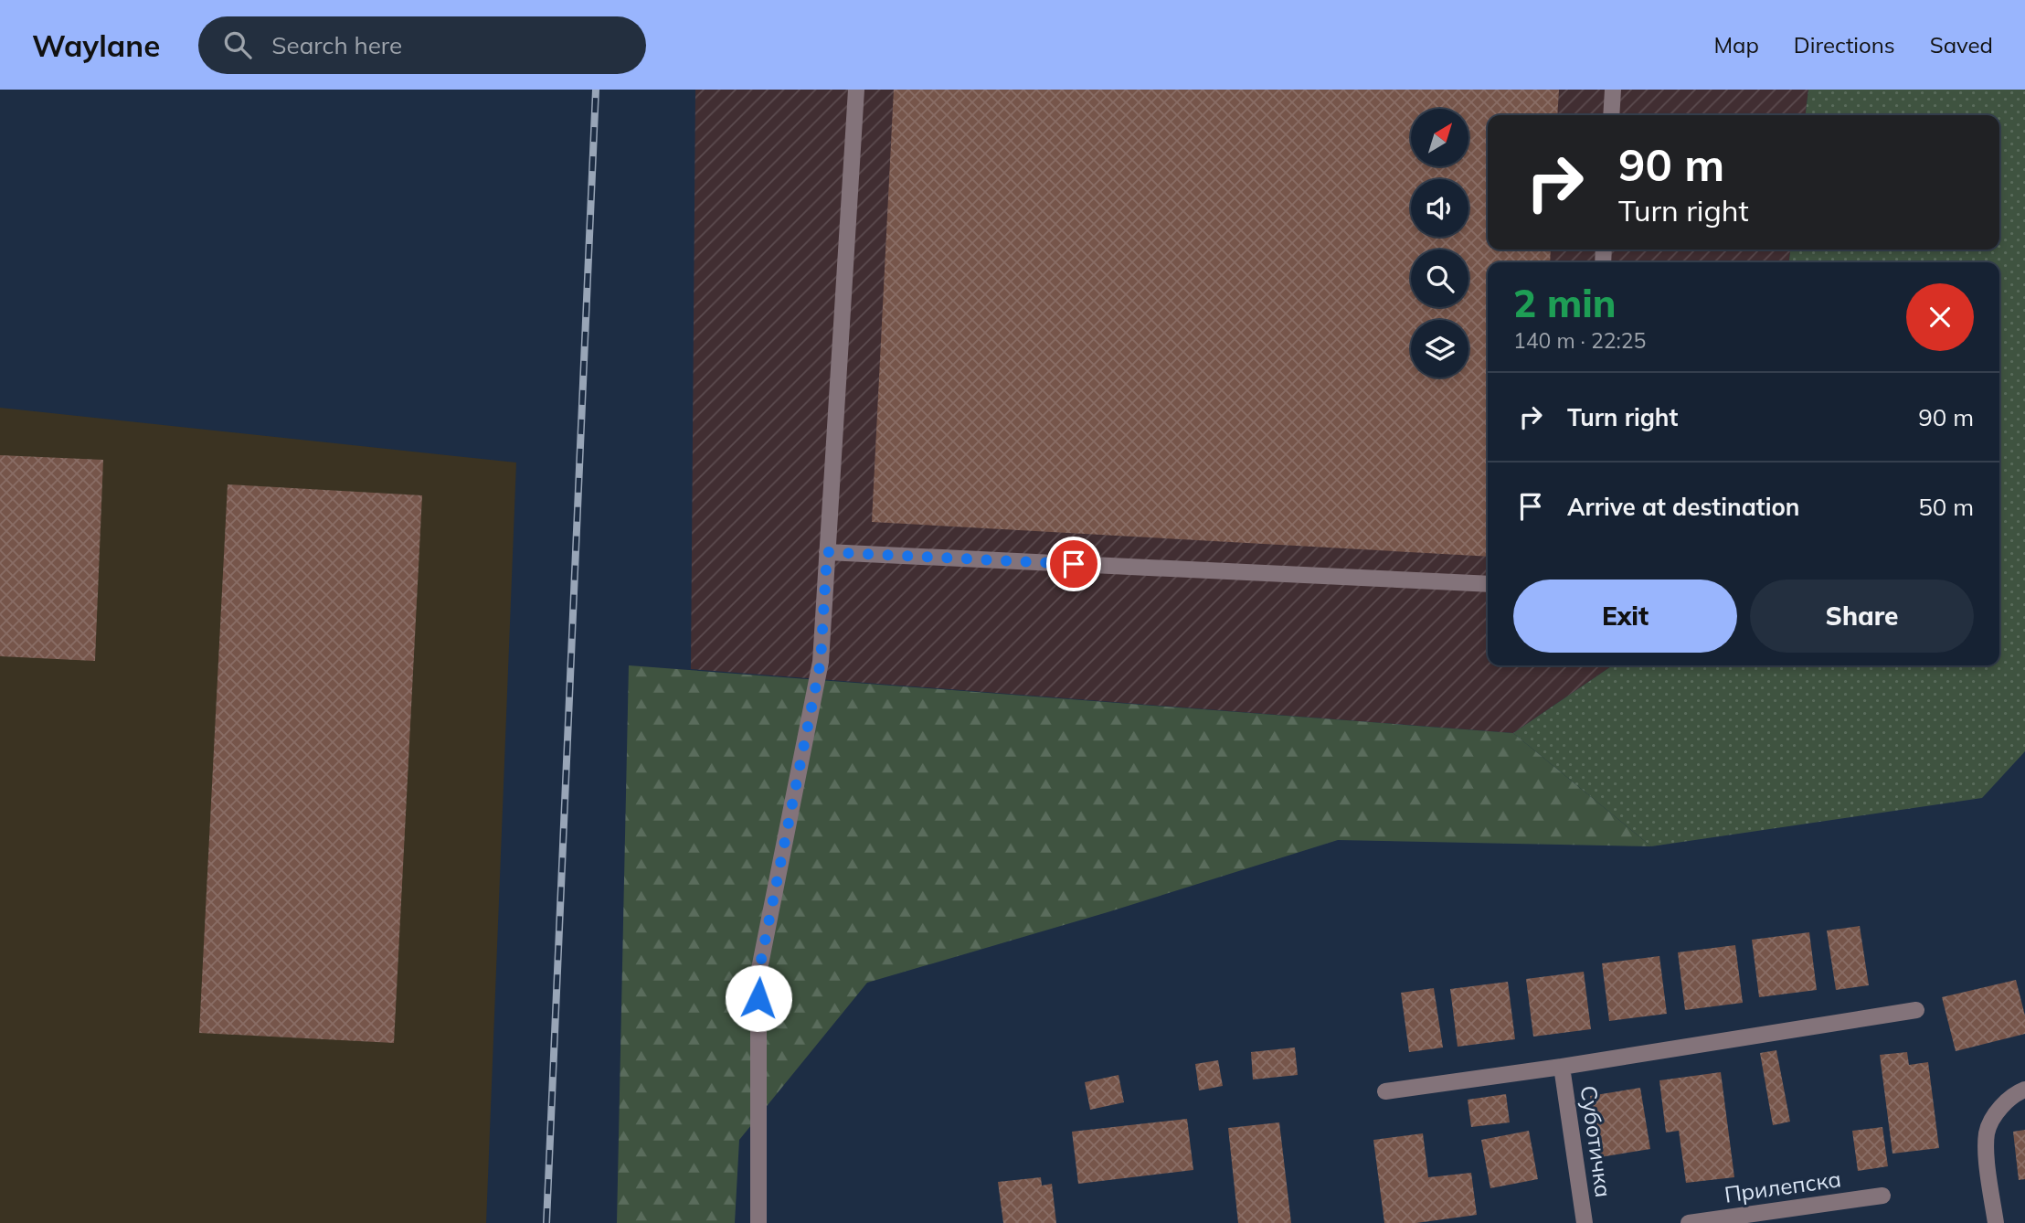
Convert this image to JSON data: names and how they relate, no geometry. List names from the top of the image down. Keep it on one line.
{"streets":{"street":["Суботичка","Прилепска"]},"north":"top right","page":{"header":"Waylane","search":"Search here","nav":["Map","Directions","Saved"],"turn":["90 m","Turn right"],"heading":["2 min","140 m · 22:25"],"list":[{"name":"Turn right","value":"90 m"},{"name":"Arrive at destination","value":"50 m"}],"buttons":["Exit","Share"]}}
